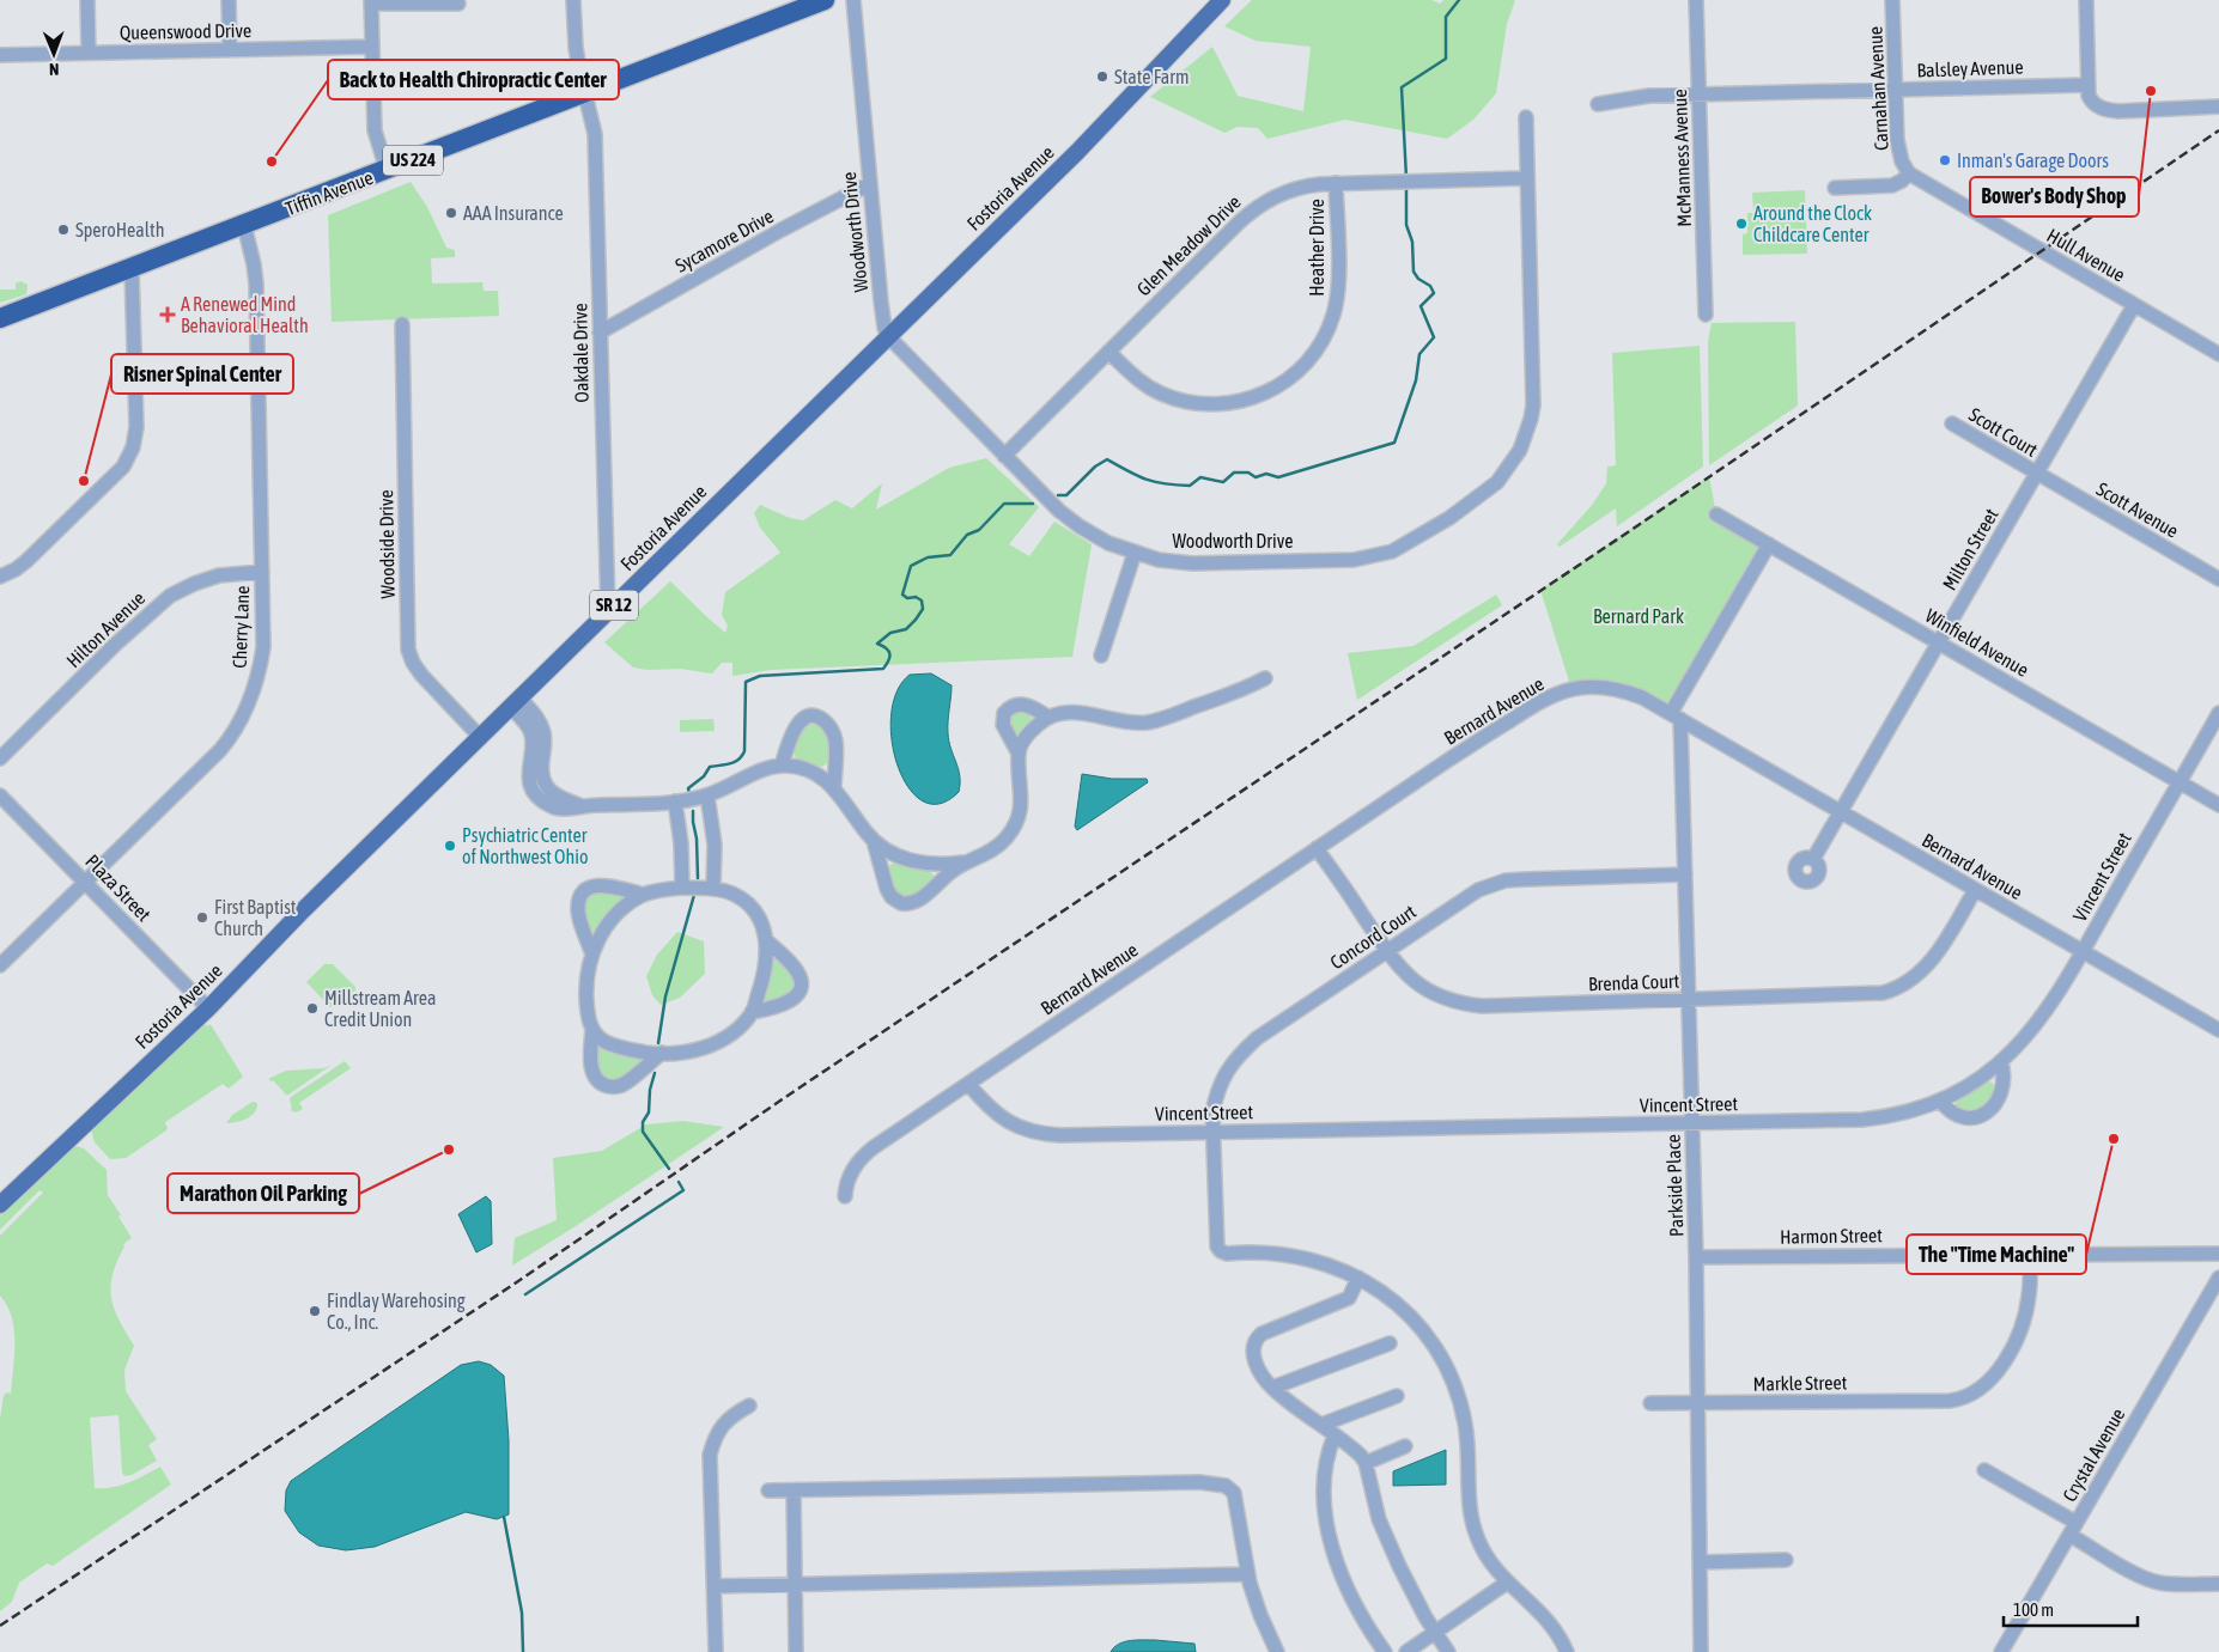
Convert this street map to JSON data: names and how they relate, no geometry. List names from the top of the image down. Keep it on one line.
{"streets":{"highway":["US 224","Tiffin Avenue"],"main road":["Fostoria Avenue","SR 12"],"street":["Queenswood Drive","Balsley Avenue","Carnahan Avenue","McManness Avenue","Woodworth Drive","Sycamore Drive","Glen Meadow Drive","Heather Drive","Hull Avenue","Oakdale Drive","Scott Court","Scott Avenue","Woodside Drive","Milton Street","Cherry Lane","Hilton Avenue","Winfield Avenue","Bernard Avenue","Vincent Street","Plaza Street","Concord Court","Brenda Court","Parkside Place","Harmon Street","Markle Street","Crystal Avenue"]},"crossings":[["Balsley Avenue","Carnahan Avenue"],["Balsley Avenue","McManness Avenue"],["Carnahan Avenue","Hull Avenue"],["Fostoria Avenue","Woodworth Drive"],["Fostoria Avenue","Oakdale Drive"],["Fostoria Avenue","Woodside Drive"],["Fostoria Avenue","Plaza Street"],["Tiffin Avenue","Oakdale Drive"],["Tiffin Avenue","Cherry Lane"],["Woodworth Drive","Sycamore Drive"],["Woodworth Drive","Glen Meadow Drive"],["Sycamore Drive","Oakdale Drive"],["Glen Meadow Drive","Heather Drive"],["Hull Avenue","Milton Street"],["Scott Court","Scott Avenue"],["Scott Court","Milton Street"],["Scott Avenue","Milton Street"],["Milton Street","Winfield Avenue"],["Milton Street","Bernard Avenue"],["Cherry Lane","Hilton Avenue"],["Cherry Lane","Plaza Street"],["Winfield Avenue","Vincent Street"],["Bernard Avenue","Vincent Street"],["Bernard Avenue","Brenda Court"],["Bernard Avenue","Parkside Place"],["Vincent Street","Concord Court"],["Vincent Street","Parkside Place"],["Concord Court","Brenda Court"],["Concord Court","Parkside Place"],["Brenda Court","Parkside Place"],["Parkside Place","Harmon Street"],["Parkside Place","Markle Street"],["Harmon Street","Markle Street"]],"parks":["Bernard Park"],"places":{"other":["State Farm","Bower's Body Shop","Inman's Garage Doors","Back to Health Chiropractic Center","AAA Insurance","Around the Clock Childcare Center","SperoHealth","Risner Spinal Center","Psychiatric Center of Northwest Ohio","First Baptist Church","Millstream Area Credit Union","The \"Time Machine\"","Marathon Oil Parking","Findlay Warehosing Co., Inc."],"health":["A Renewed Mind Behavioral Health"]},"scale_bar":"100 m","north":"bottom"}
